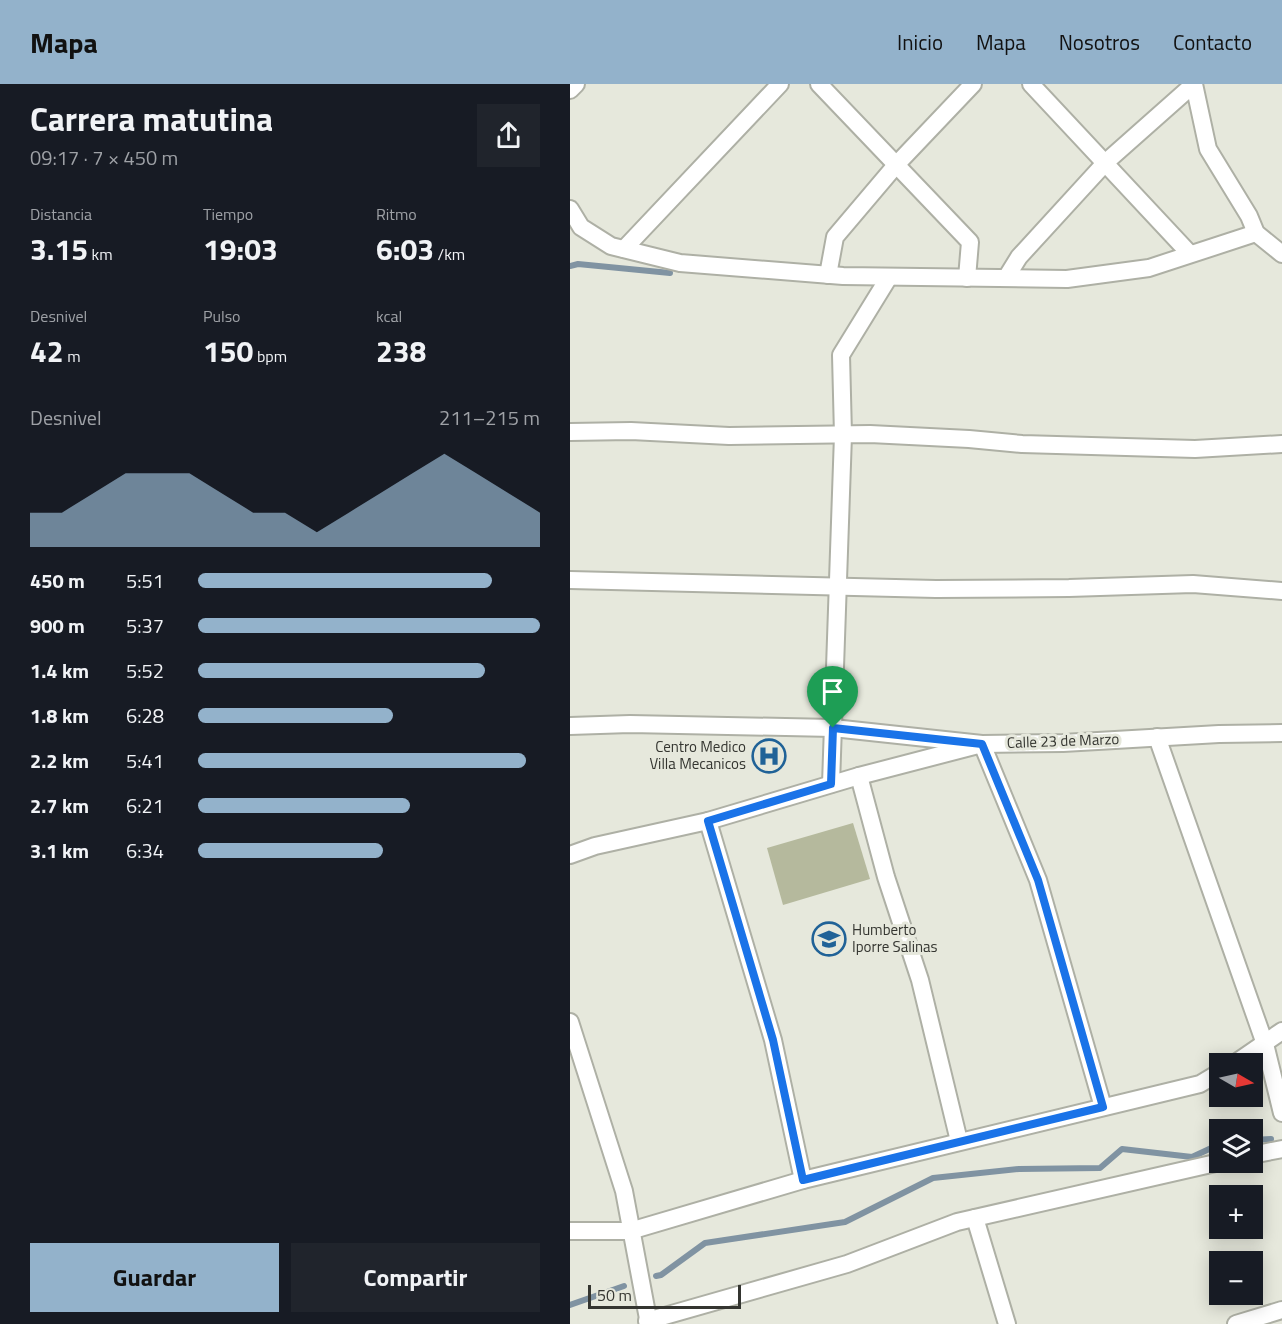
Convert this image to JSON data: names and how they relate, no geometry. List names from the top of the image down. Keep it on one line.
{"streets":{"street":["Calle 23 de Marzo"]},"places":{"hospital":["Centro Medico Villa Mecanicos"],"school or university":["Humberto Iporre Salinas"]},"scale_bar":"50 m","north":"right","page":{"header":"Mapa","nav":["Inicio","Mapa","Nosotros","Contacto"],"heading":["Carrera matutina","09:17 · 7 × 450 m"],"stats":[["Distancia","3.15 km"],["Tiempo","19:03"],["Ritmo","6:03 /km"],["Desnivel","42 m"],["Pulso","150 bpm"],["kcal","238"]],"chart":["Desnivel","211–215 m"],"list":[{"name":"450 m","note":"5:51"},{"name":"900 m","note":"5:37"},{"name":"1.4 km","note":"5:52"},{"name":"1.8 km","note":"6:28"},{"name":"2.2 km","note":"5:41"},{"name":"2.7 km","note":"6:21"},{"name":"3.1 km","note":"6:34"}],"map_buttons":["+","−"],"buttons":["Guardar","Compartir"],"scale":"50 m"}}
